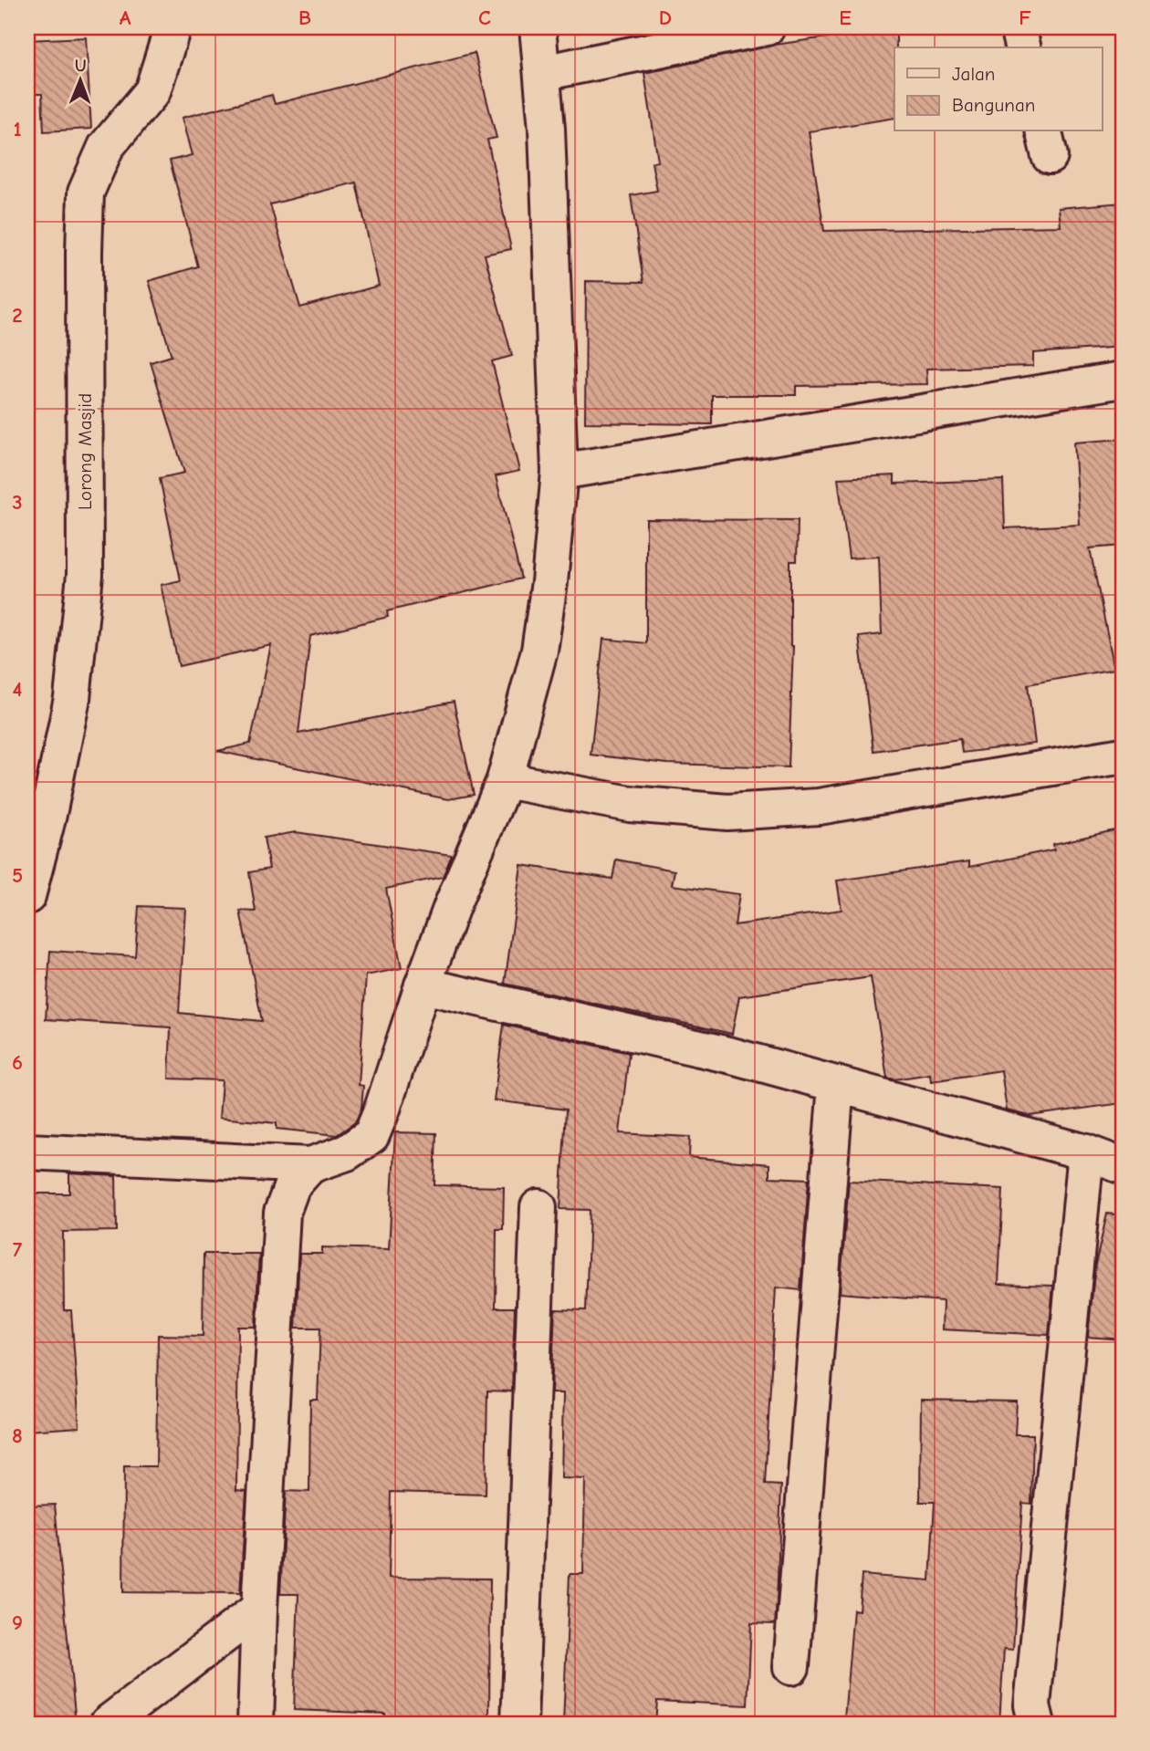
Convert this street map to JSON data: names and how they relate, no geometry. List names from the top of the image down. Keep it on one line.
{"streets":{"street":["Lorong Masjid"]},"legend":["Jalan","Bangunan"],"north":"top","grid":{"columns":["A","B","C","D","E","F"],"rows":["1","2","3","4","5","6","7","8","9"]}}
